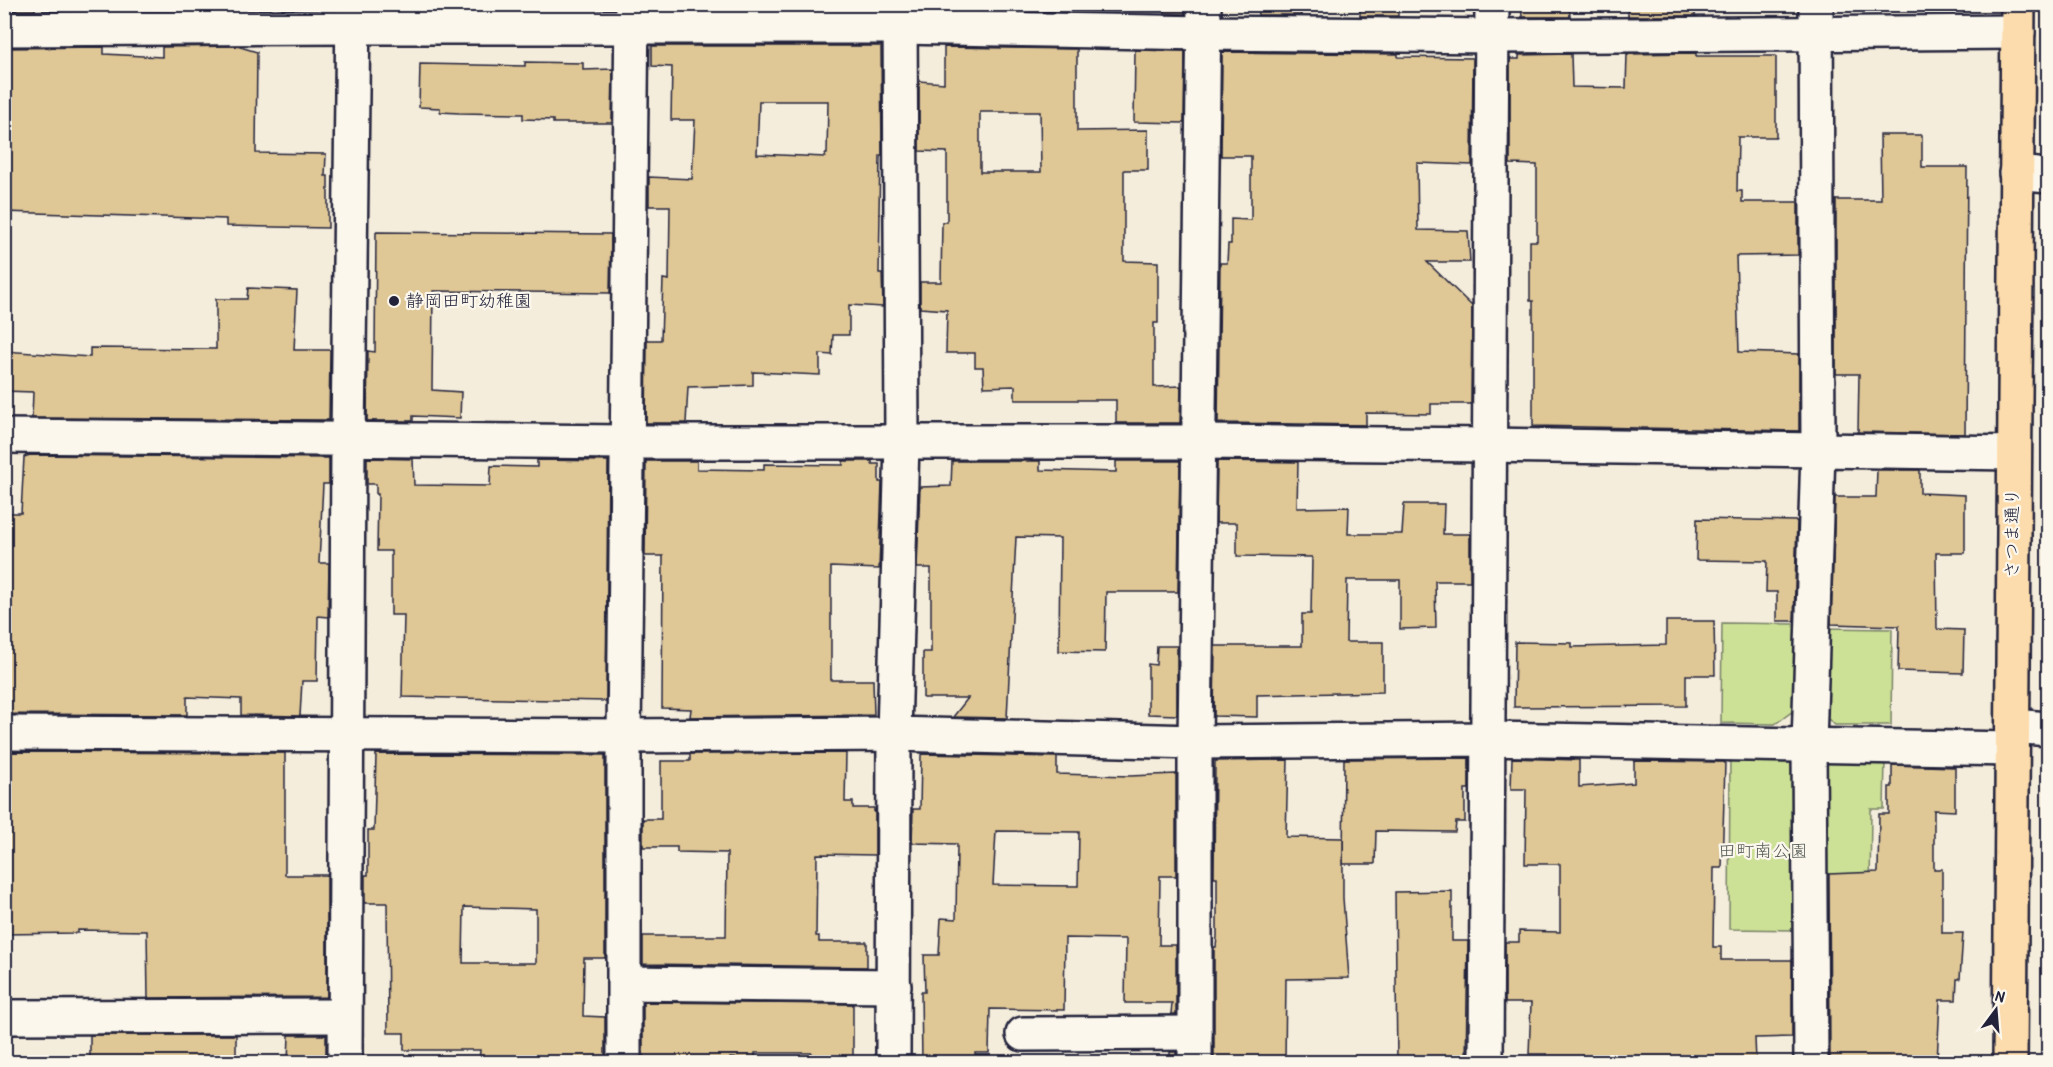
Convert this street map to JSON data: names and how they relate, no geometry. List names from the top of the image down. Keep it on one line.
{"streets":{"main road":["さつま通り"]},"parks":["田町南公園"],"places":["静岡田町幼稚園"],"north":"top"}
